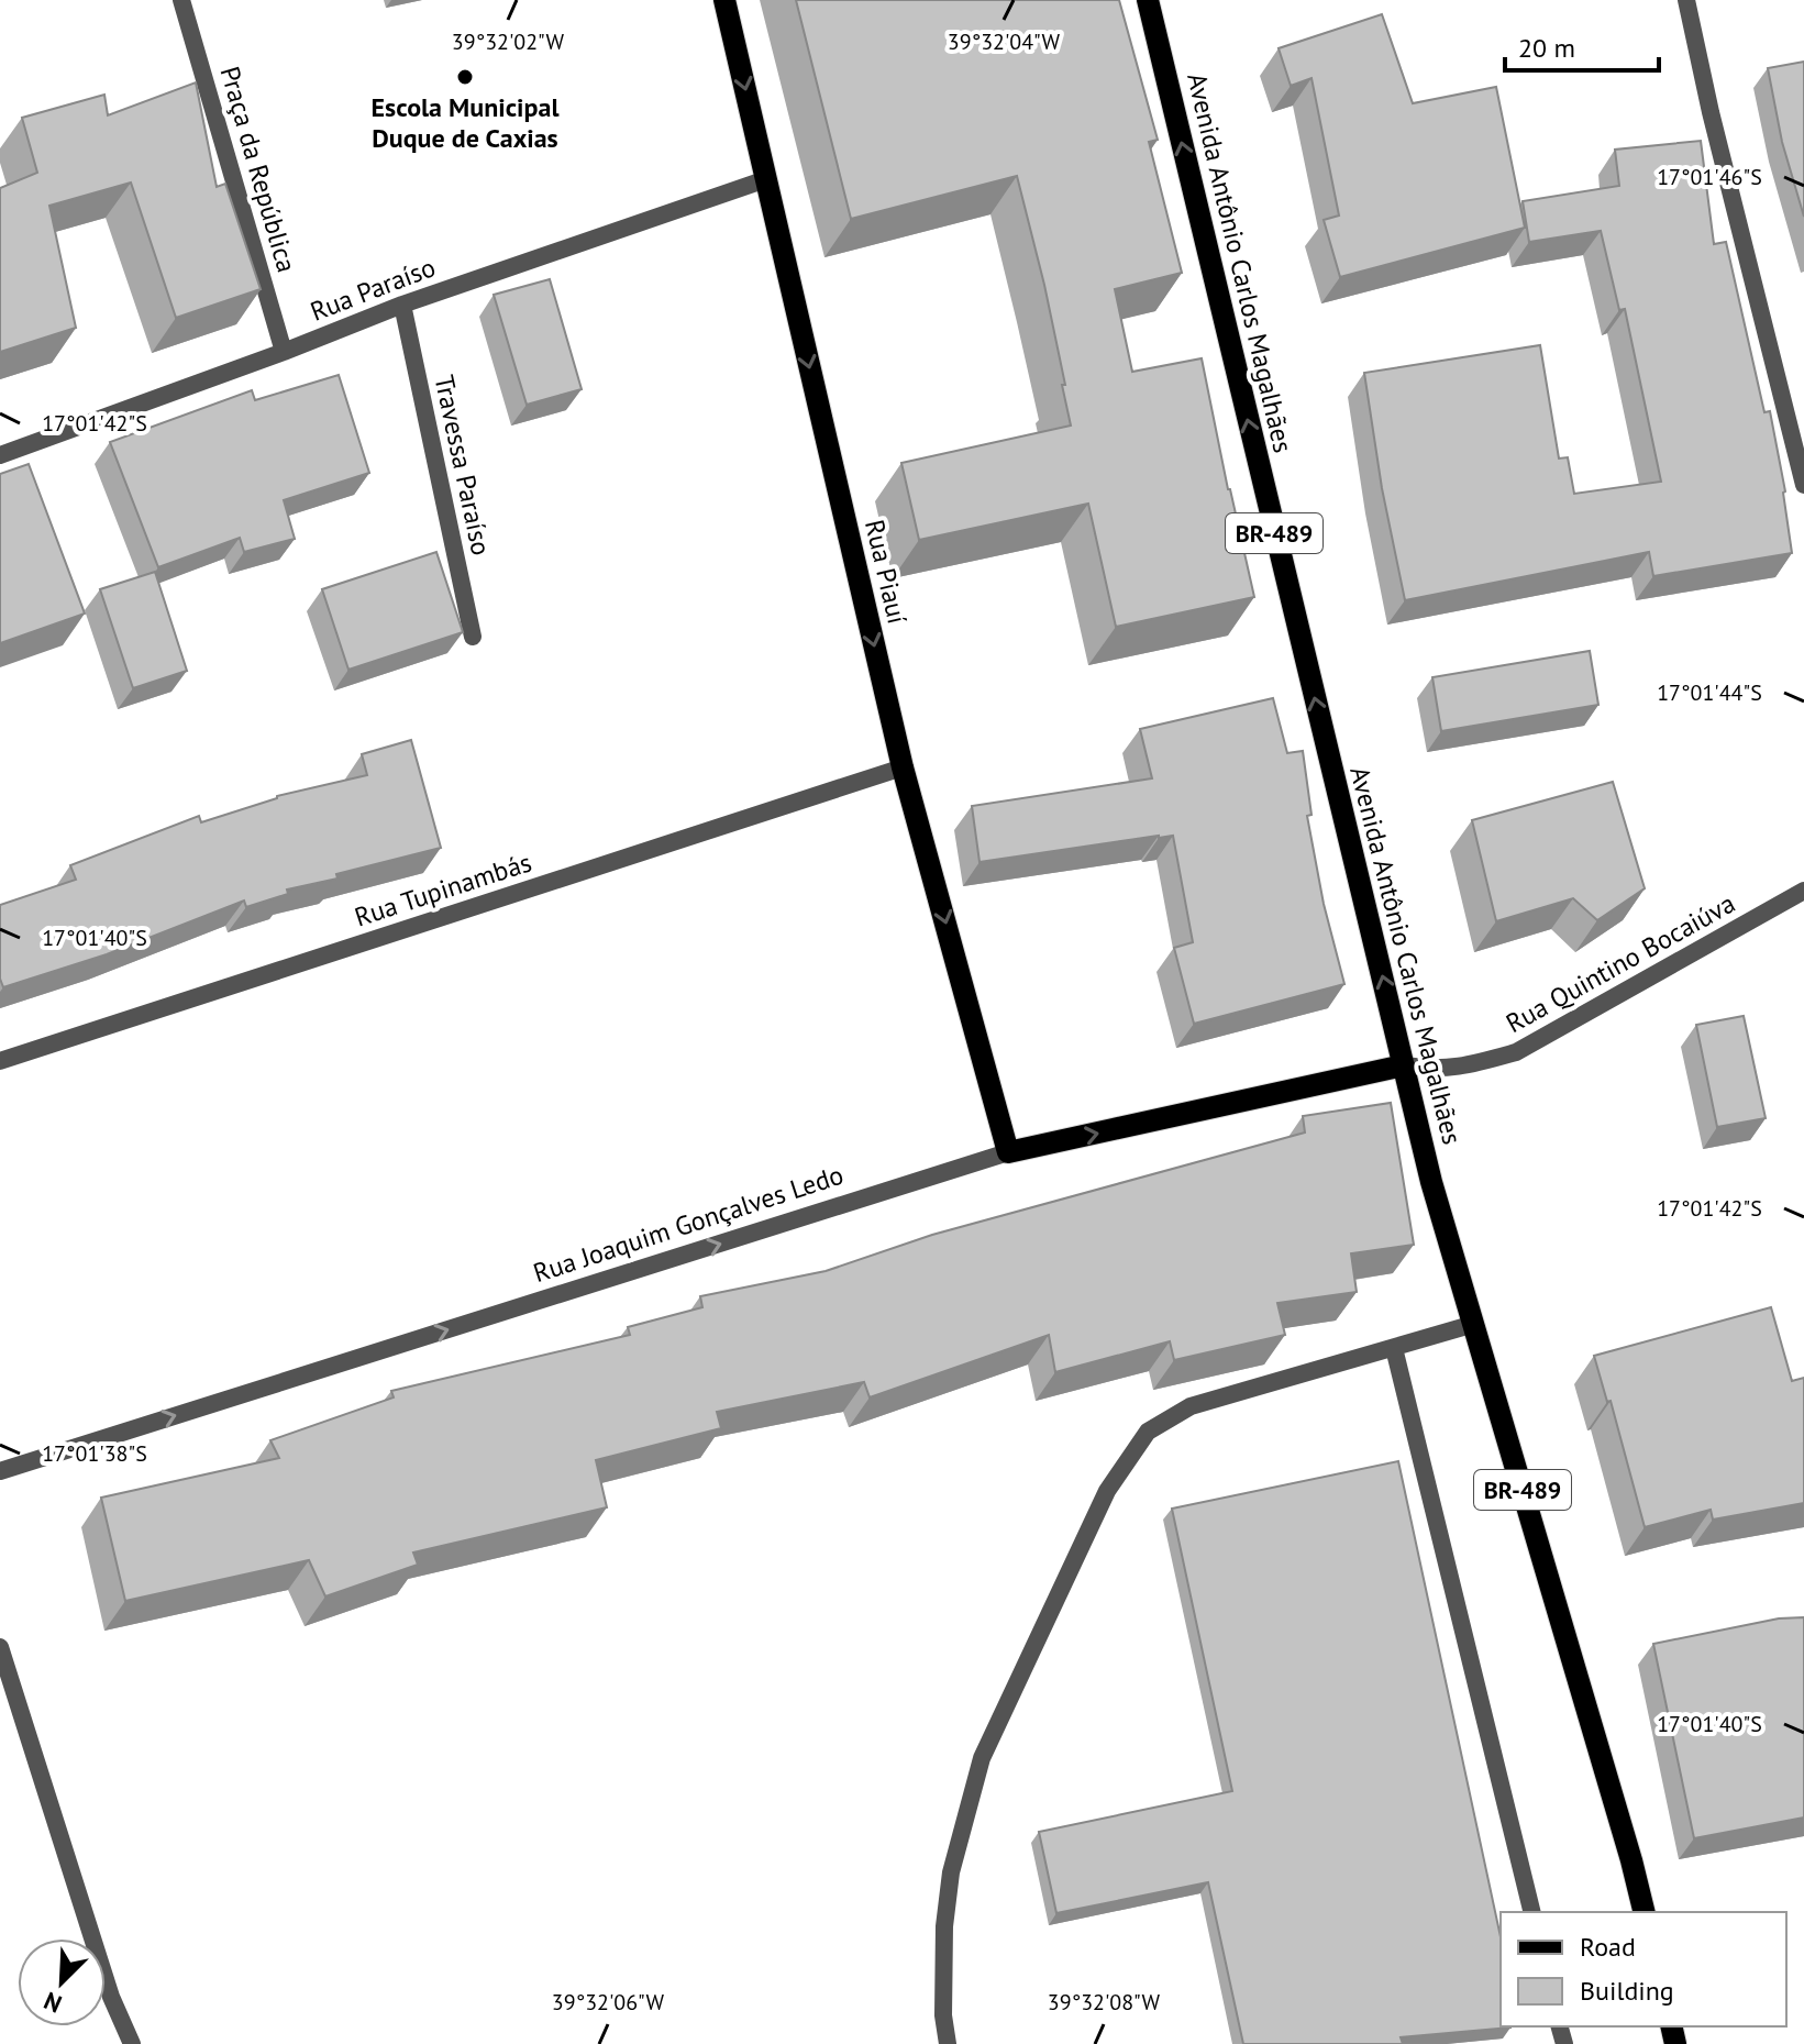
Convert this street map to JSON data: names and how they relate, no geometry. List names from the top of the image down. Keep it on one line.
{"streets":{"main road":["Avenida Antônio Carlos Magalhães","BR-489","Rua Piauí","Rua Joaquim Gonçalves Ledo"],"street":["Praça da República","Rua Paraíso","Travessa Paraíso","Rua Tupinambás","Rua Quintino Bocaiúva"]},"crossings":[["Praça da República","Rua Paraíso"],["Avenida Antônio Carlos Magalhães","Rua Quintino Bocaiúva"],["Avenida Antônio Carlos Magalhães","Rua Joaquim Gonçalves Ledo"],["Rua Paraíso","Travessa Paraíso"],["Rua Paraíso","Rua Piauí"],["Rua Piauí","Rua Tupinambás"],["Rua Piauí","Rua Joaquim Gonçalves Ledo"],["Rua Quintino Bocaiúva","Rua Joaquim Gonçalves Ledo"]],"one_way":["Avenida Antônio Carlos Magalhães","Rua Piauí","Rua Joaquim Gonçalves Ledo"],"places":["Escola Municipal Duque de Caxias"],"legend":["Road","Building"],"scale_bar":"20 m","north":"bottom left","coordinates":["39°32'02\"W","39°32'04\"W","17°01'46\"S","17°01'42\"S","17°01'44\"S","17°01'40\"S","17°01'38\"S","39°32'06\"W","39°32'08\"W"]}
